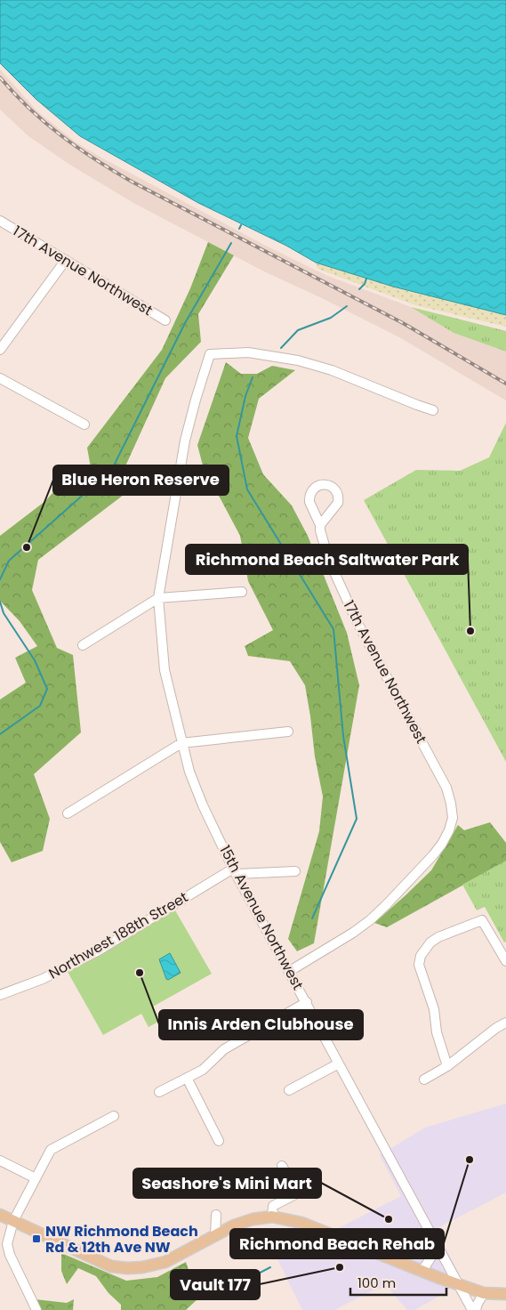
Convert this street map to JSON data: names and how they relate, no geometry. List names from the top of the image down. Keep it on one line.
{"streets":{"street":["17th Avenue Northwest","15th Avenue Northwest","Northwest 188th Street"]},"crossings":[["17th Avenue Northwest","15th Avenue Northwest"],["15th Avenue Northwest","Northwest 188th Street"]],"places":{"other":["Blue Heron Reserve","Richmond Beach Saltwater Park","Innis Arden Clubhouse","Richmond Beach Rehab","Seashore's Mini Mart","Vault 177"],"transit":["NW Richmond Beach Rd & 12th Ave NW"]},"scale_bar":"100 m"}
